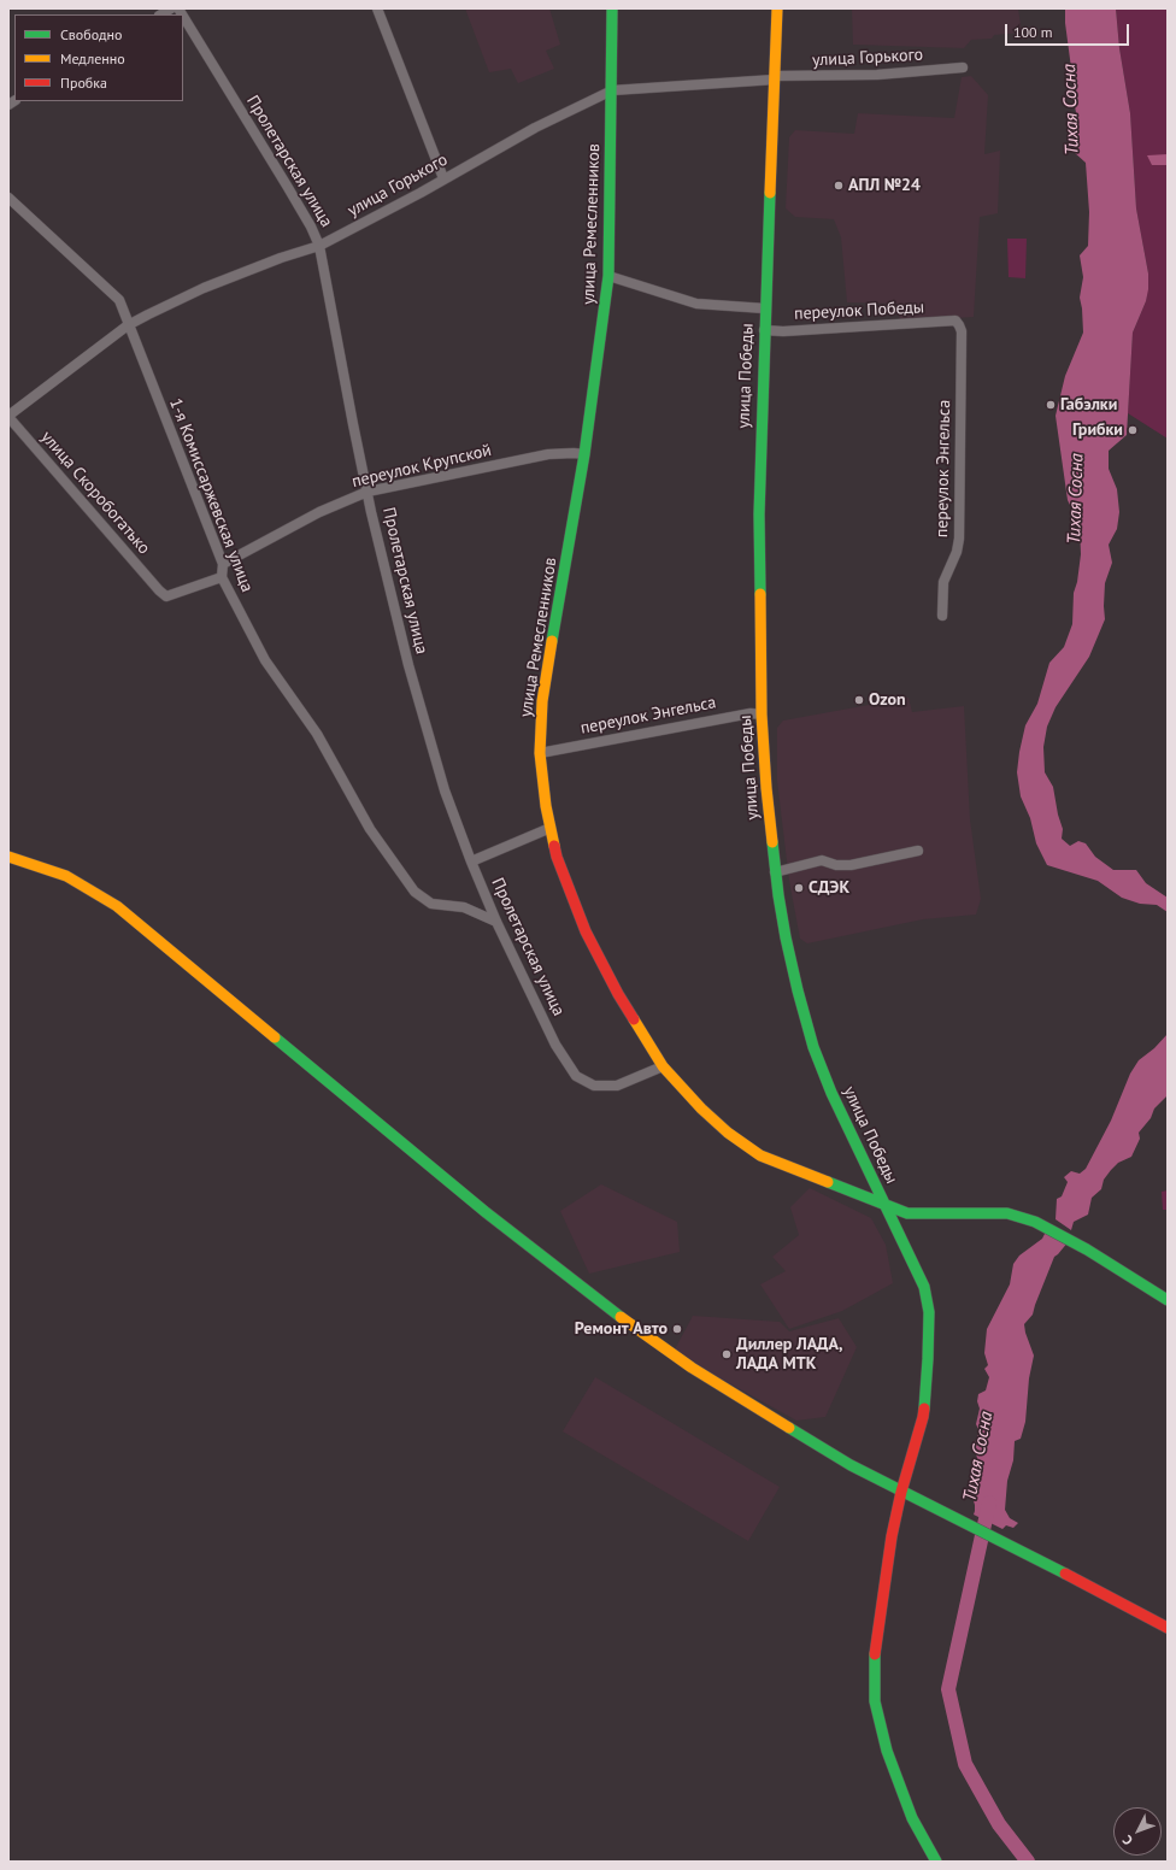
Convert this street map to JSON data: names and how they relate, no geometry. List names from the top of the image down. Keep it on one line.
{"streets":{"main road":["улица Ремесленников","улица Победы"],"street":["улица Горького","Пролетарская улица","переулок Победы","переулок Крупской","переулок Энгельса","улица Скоробогатько","1-я Комиссаржевская улица"]},"crossings":[["улица Горького","Пролетарская улица"],["улица Горького","улица Ремесленников"],["улица Горького","улица Победы"],["улица Горького","улица Скоробогатько"],["улица Горького","1-я Комиссаржевская улица"],["Пролетарская улица","улица Ремесленников"],["Пролетарская улица","переулок Крупской"],["Пролетарская улица","1-я Комиссаржевская улица"],["улица Ремесленников","улица Победы"],["улица Ремесленников","переулок Крупской"],["улица Ремесленников","переулок Энгельса"],["переулок Победы","улица Победы"],["переулок Победы","переулок Энгельса"],["улица Победы","переулок Энгельса"],["переулок Крупской","1-я Комиссаржевская улица"],["улица Скоробогатько","1-я Комиссаржевская улица"]],"water":["Тихая Сосна"],"places":["АПЛ №24","Габэлки","Грибки","Ozon","СДЭК","Ремонт Авто","Диллер ЛАДА, ЛАДА МТК"],"legend":["Свободно","Медленно","Пробка"],"scale_bar":"100 m","north":"bottom left"}
